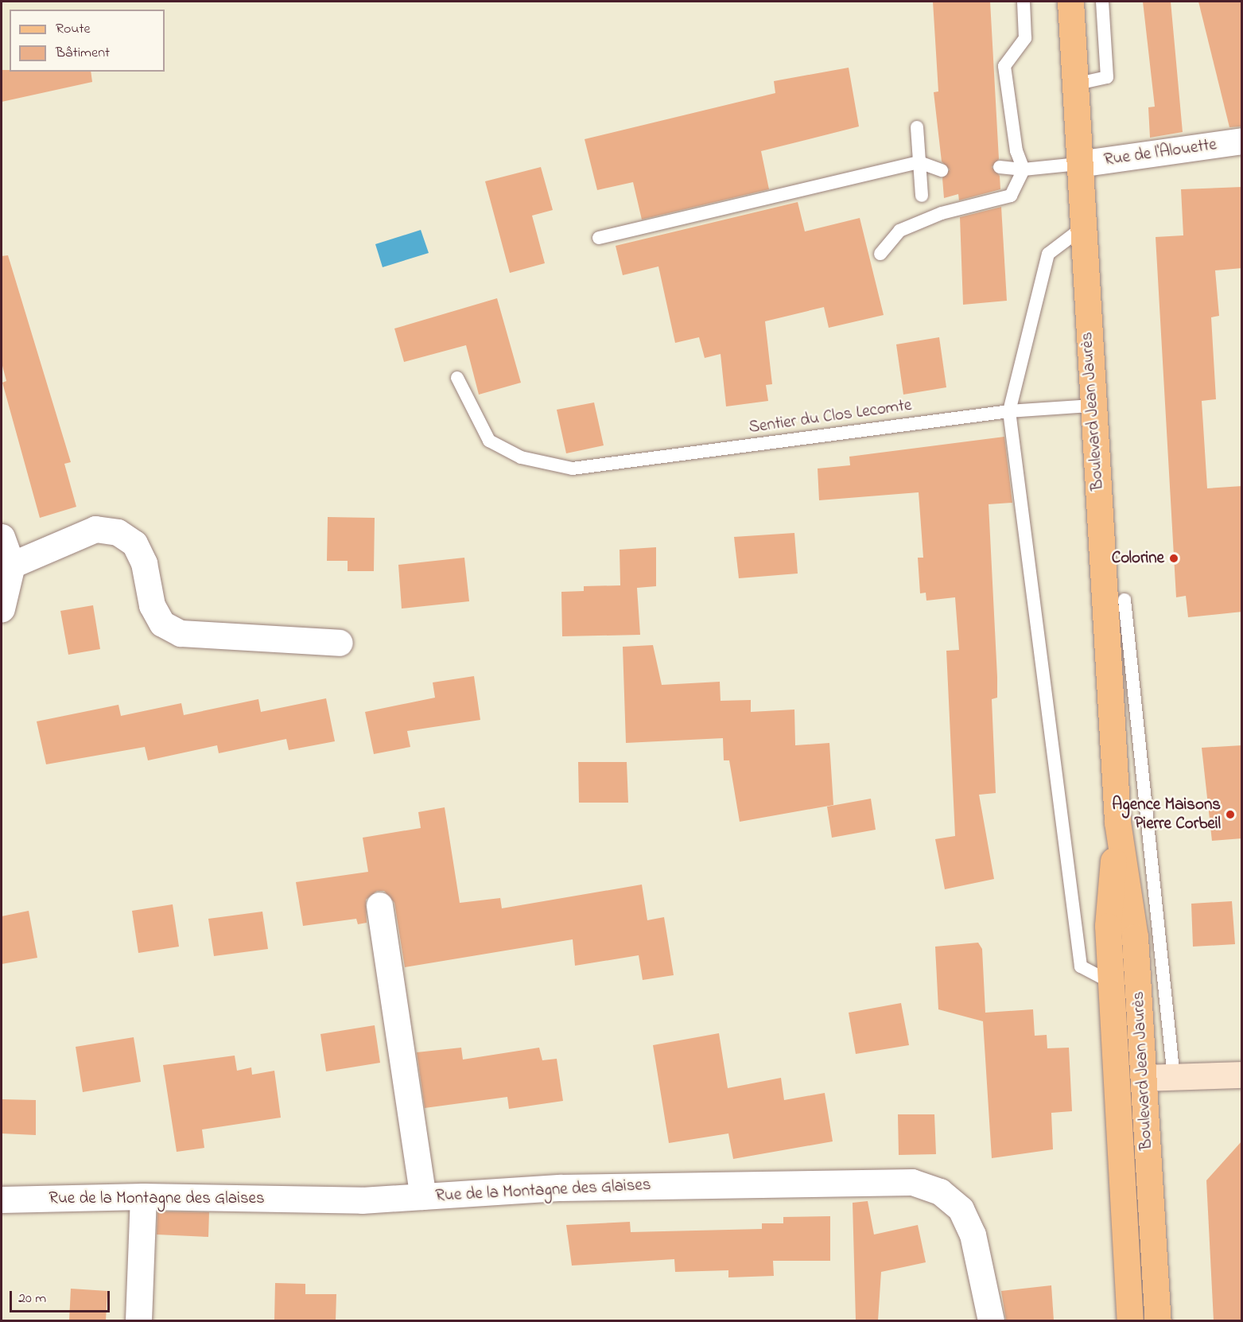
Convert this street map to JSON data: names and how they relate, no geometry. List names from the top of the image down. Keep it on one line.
{"streets":{"main road":["Boulevard Jean Jaurès"],"street":["Rue de l'Alouette","Rue de la Montagne des Glaises"],"lane":["Sentier du Clos Lecomte"]},"crossings":[["Rue de l'Alouette","Boulevard Jean Jaurès"],["Boulevard Jean Jaurès","Sentier du Clos Lecomte"]],"places":["Colorine","Agence Maisons Pierre Corbeil"],"legend":["Route","Bâtiment"],"scale_bar":"20 m"}
